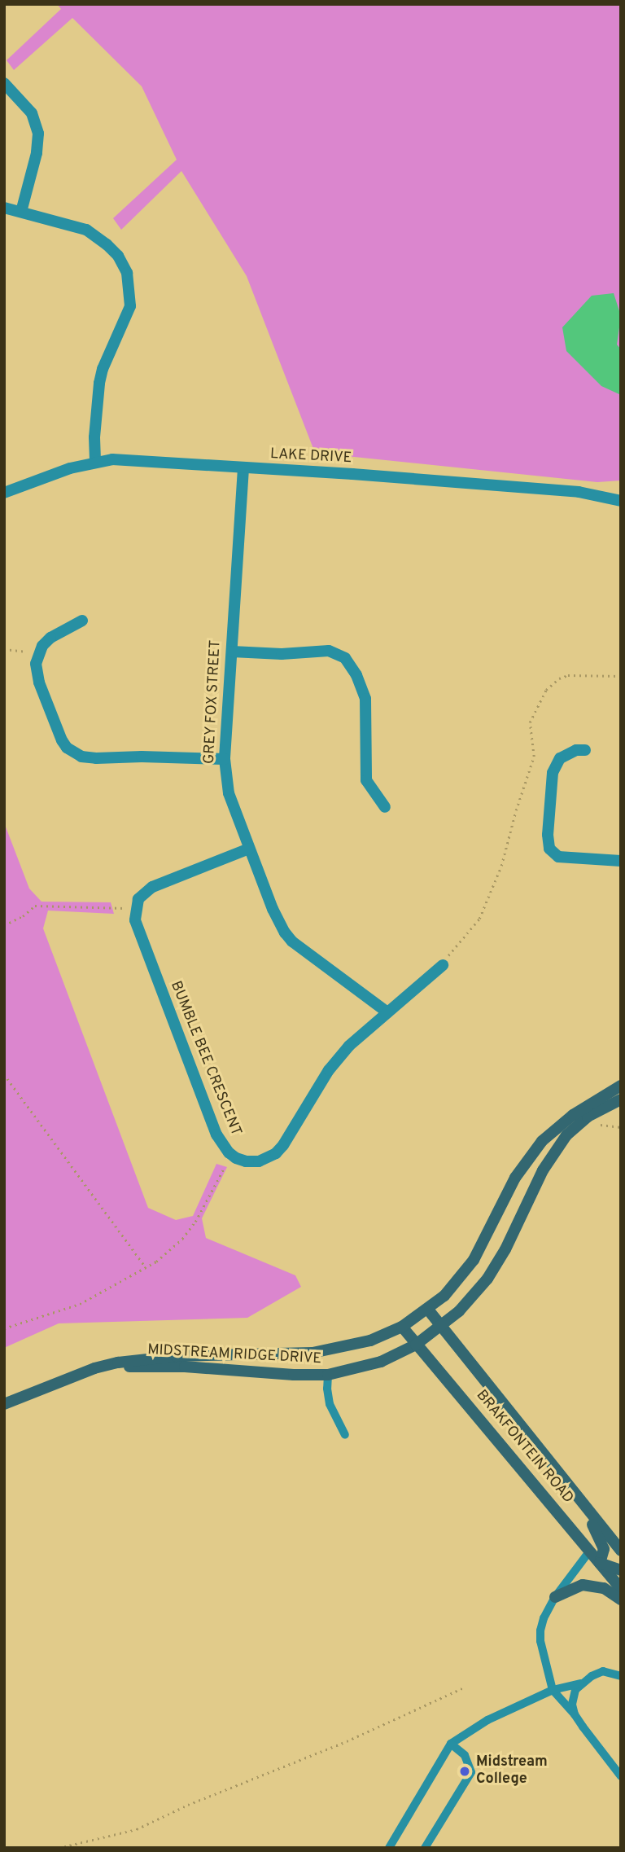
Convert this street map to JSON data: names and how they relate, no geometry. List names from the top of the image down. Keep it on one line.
{"streets":{"street":["LAKE DRIVE","GREY FOX STREET","BUMBLE BEE CRESCENT","MIDSTREAM RIDGE DRIVE","BRAKFONTEIN ROAD"]},"crossings":[["LAKE DRIVE","GREY FOX STREET"],["GREY FOX STREET","BUMBLE BEE CRESCENT"],["MIDSTREAM RIDGE DRIVE","BRAKFONTEIN ROAD"]],"places":["Midstream College"]}
